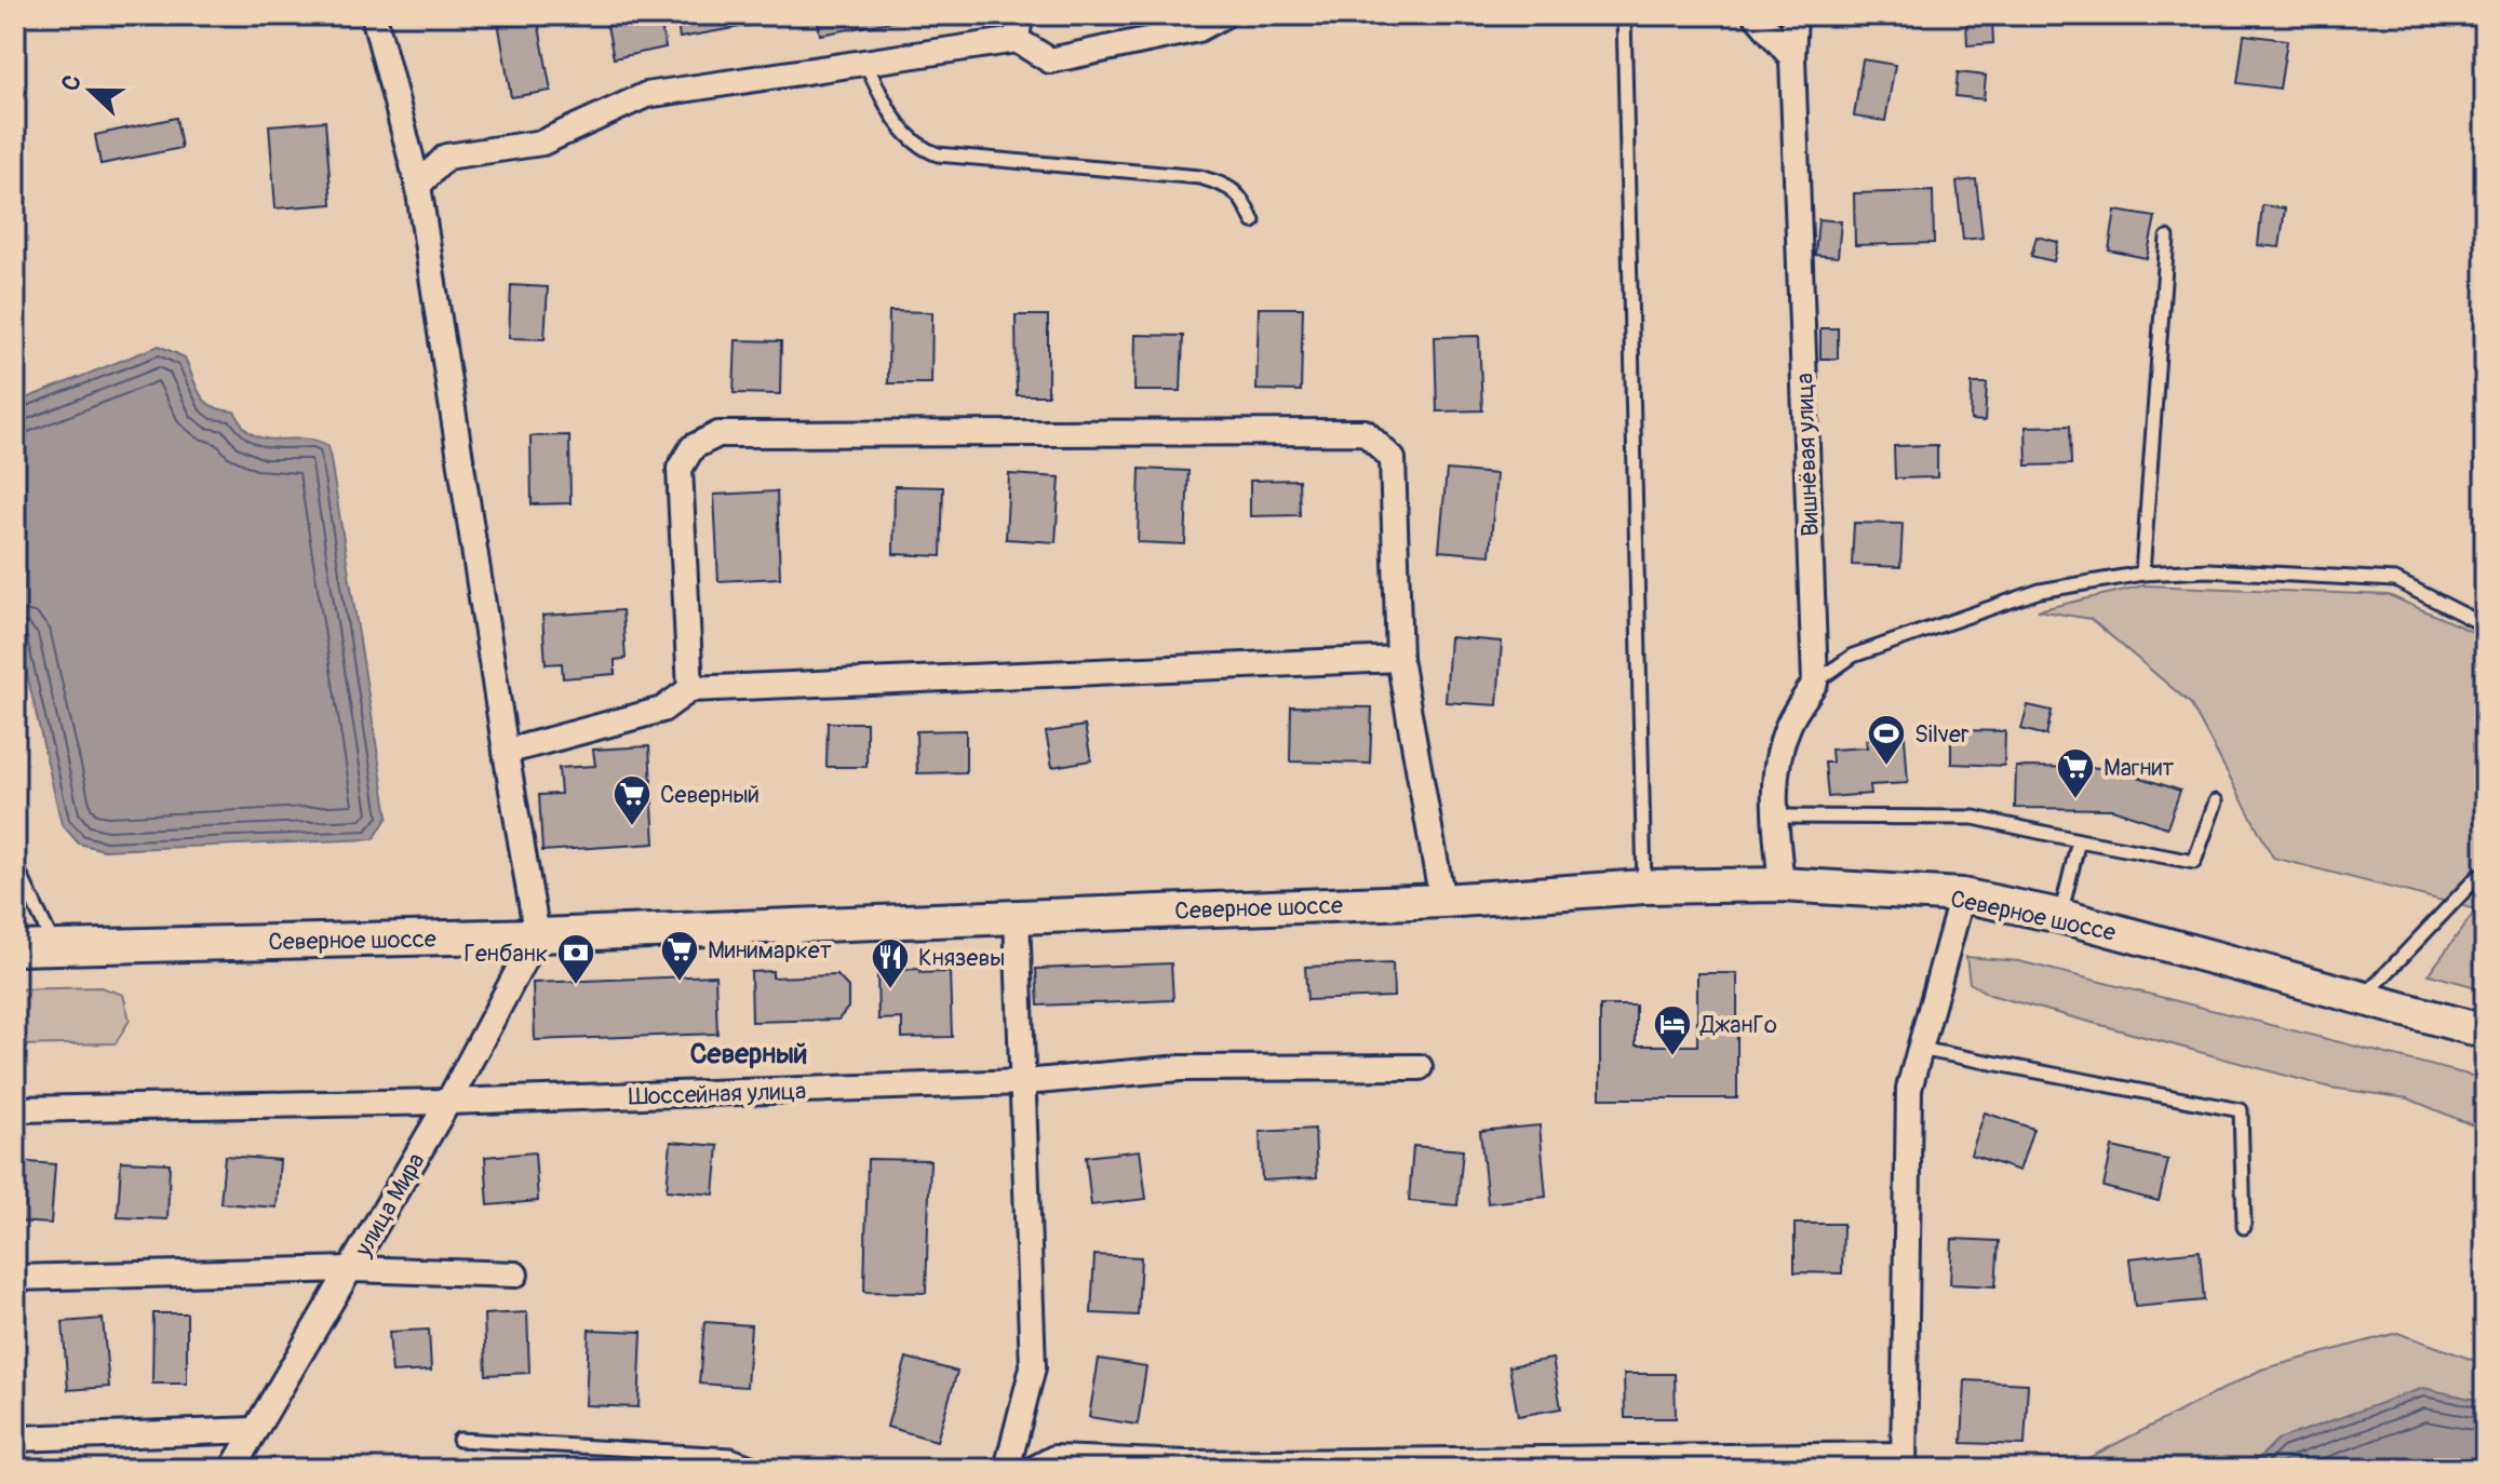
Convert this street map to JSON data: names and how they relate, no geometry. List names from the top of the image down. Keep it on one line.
{"streets":{"main road":["Северное шоссе"],"street":["Вишнёвая улица","Шоссейная улица","улица Мира"]},"crossings":[["Северное шоссе","улица Мира"],["Шоссейная улица","улица Мира"]],"districts":["Северный"],"places":{"sports":["Silver"],"supermarket":["Магнит","Северный","Минимаркет"],"bank":["Генбанк"],"restaurant":["Князевы"],"hotel":["ДжанГо"]},"north":"left"}
